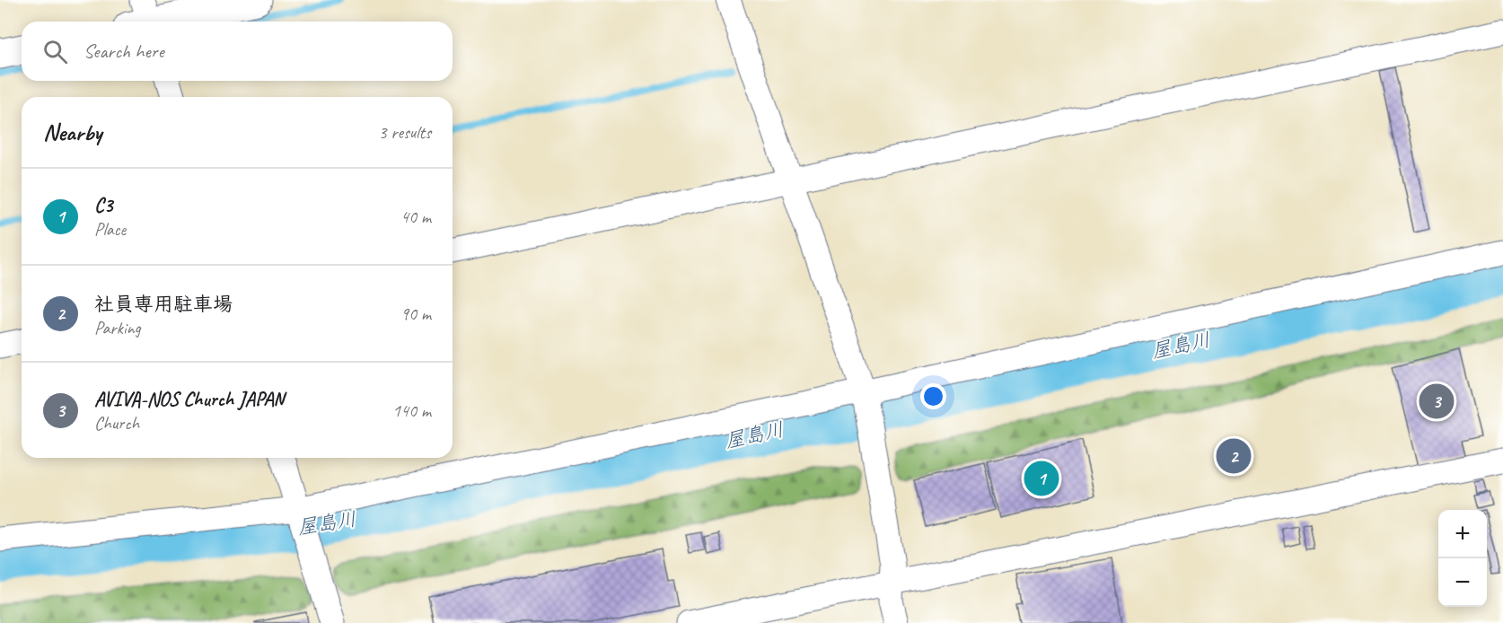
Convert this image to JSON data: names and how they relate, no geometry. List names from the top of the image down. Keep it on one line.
{"water":["屋島川"],"page":{"search":"Search here","heading":["Nearby","3 results"],"list":[{"mark":"1","name":"C3","note":"Place","value":"40 m"},{"mark":"2","name":"社員専用駐車場","note":"Parking","value":"90 m"},{"mark":"3","name":"AVIVA-NOS Church JAPAN","note":"Church","value":"140 m"}],"pins":["3","2","1"],"map_buttons":["+","−"]}}
